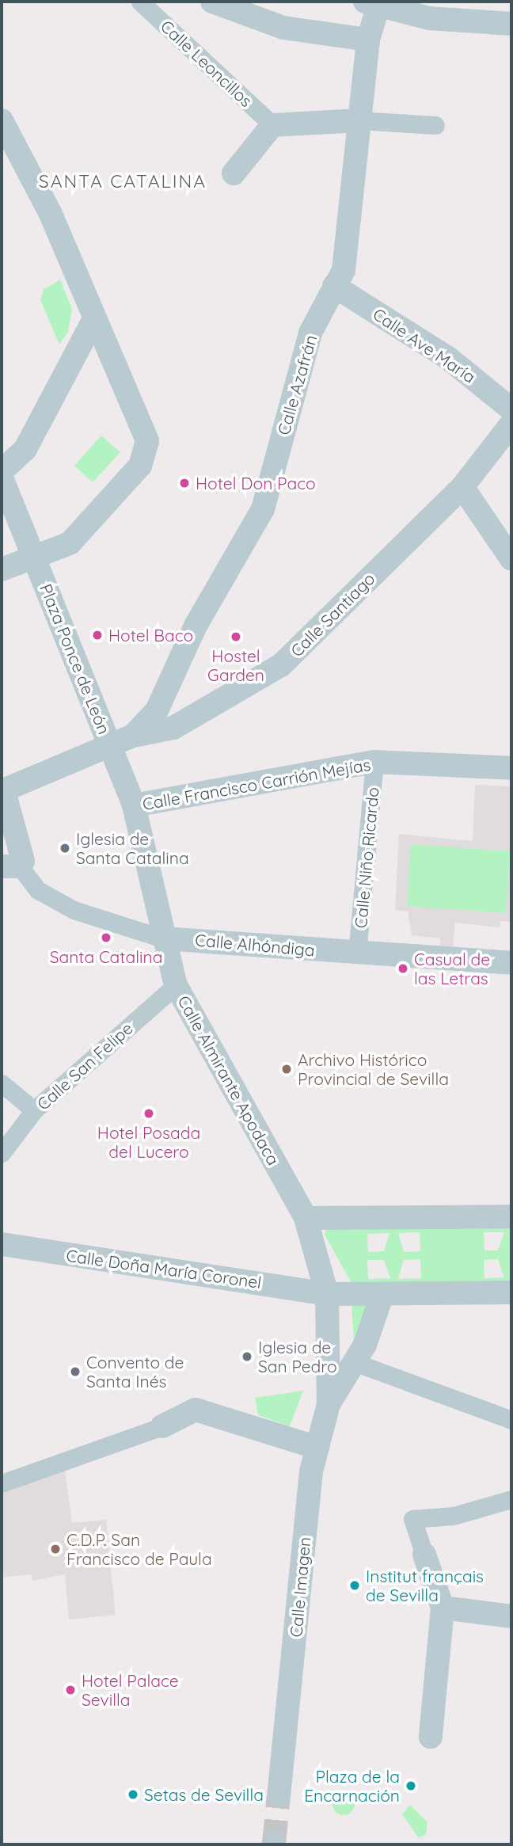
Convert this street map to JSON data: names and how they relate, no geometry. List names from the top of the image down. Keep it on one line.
{"streets":{"street":["Calle Leoncillos","Calle Ave María","Calle Azafrán","Calle Santiago","Plaza Ponce de León","Calle Francisco Carrión Mejías","Calle Niño Ricardo","Calle Alhóndiga","Calle San Felipe","Calle Almirante Apodaca","Calle Doña María Coronel","Calle Imagen"]},"crossings":[["Calle Ave María","Calle Azafrán"],["Calle Azafrán","Calle Santiago"],["Calle Santiago","Plaza Ponce de León"],["Calle Santiago","Calle Almirante Apodaca"],["Plaza Ponce de León","Calle Almirante Apodaca"],["Calle Francisco Carrión Mejías","Calle Niño Ricardo"],["Calle Francisco Carrión Mejías","Calle Almirante Apodaca"],["Calle Niño Ricardo","Calle Alhóndiga"],["Calle Alhóndiga","Calle Almirante Apodaca"],["Calle San Felipe","Calle Almirante Apodaca"],["Calle Almirante Apodaca","Calle Doña María Coronel"],["Calle Almirante Apodaca","Calle Imagen"]],"districts":["SANTA CATALINA"],"places":["Hotel Don Paco","Hotel Baco","Hostel Garden","Iglesia de Santa Catalina","Santa Catalina","Casual de las Letras","Archivo Histórico Provincial de Sevilla","Hotel Posada del Lucero","Iglesia de San Pedro","Convento de Santa Inés","C.D.P. San Francisco de Paula","Institut français de Sevilla","Hotel Palace Sevilla","Plaza de la Encarnación","Setas de Sevilla"]}
